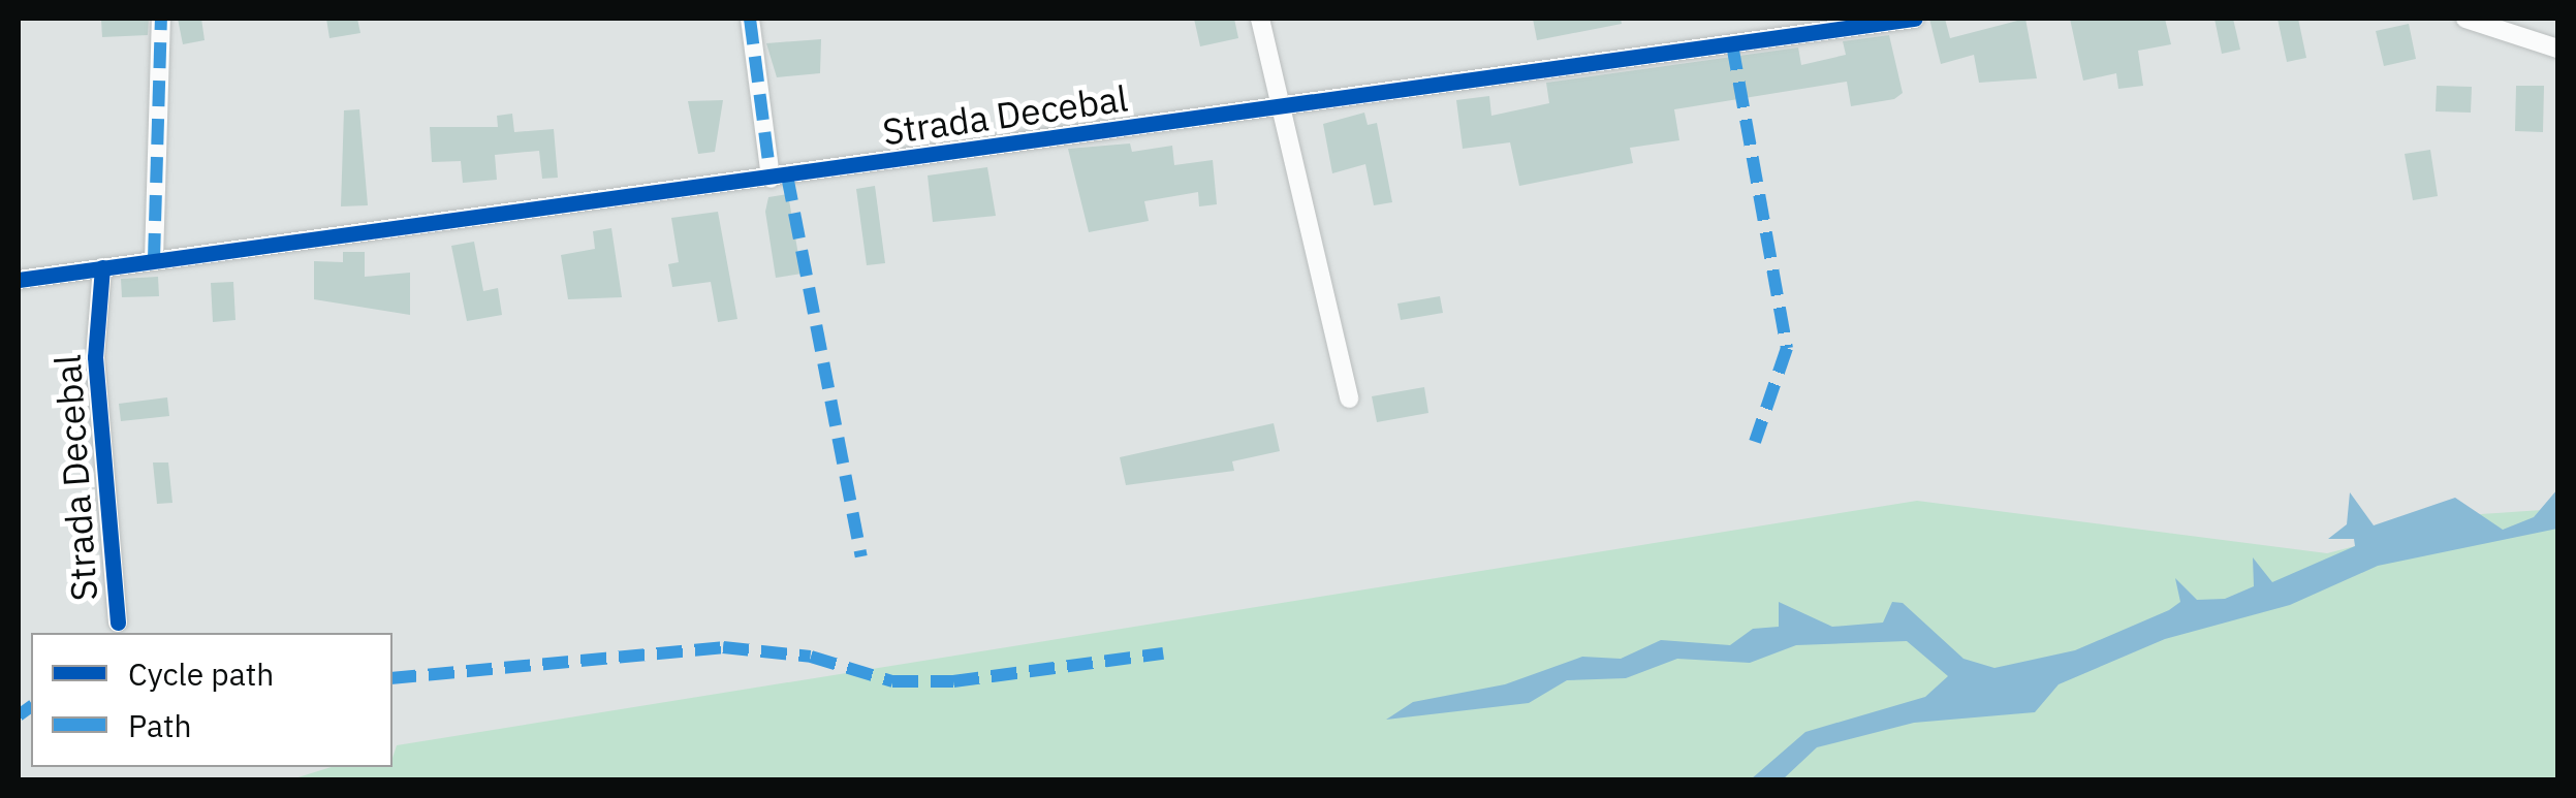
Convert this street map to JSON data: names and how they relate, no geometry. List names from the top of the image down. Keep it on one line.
{"streets":{"street":["Strada Decebal"]},"legend":["Cycle path","Path"]}
